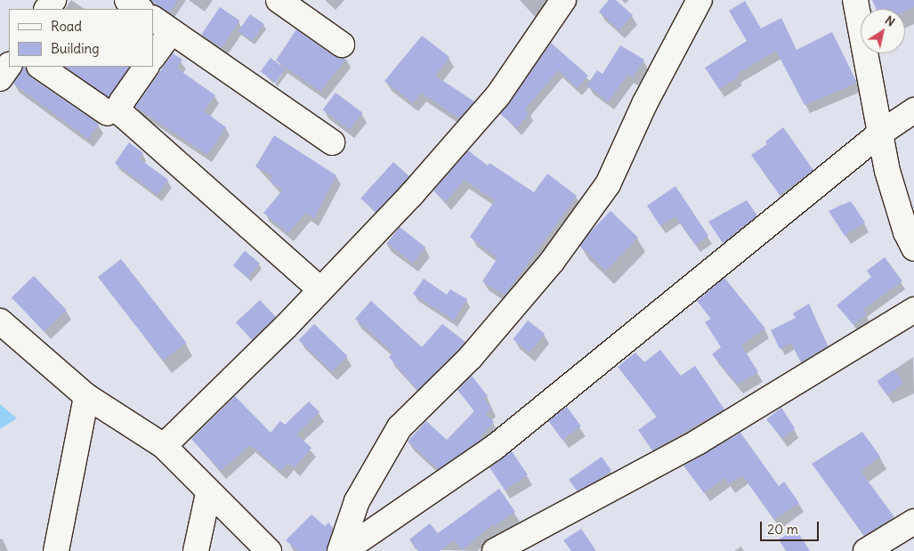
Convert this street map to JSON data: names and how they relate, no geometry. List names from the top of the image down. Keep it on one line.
{"legend":["Road","Building"],"scale_bar":"20 m","north":"top right"}
